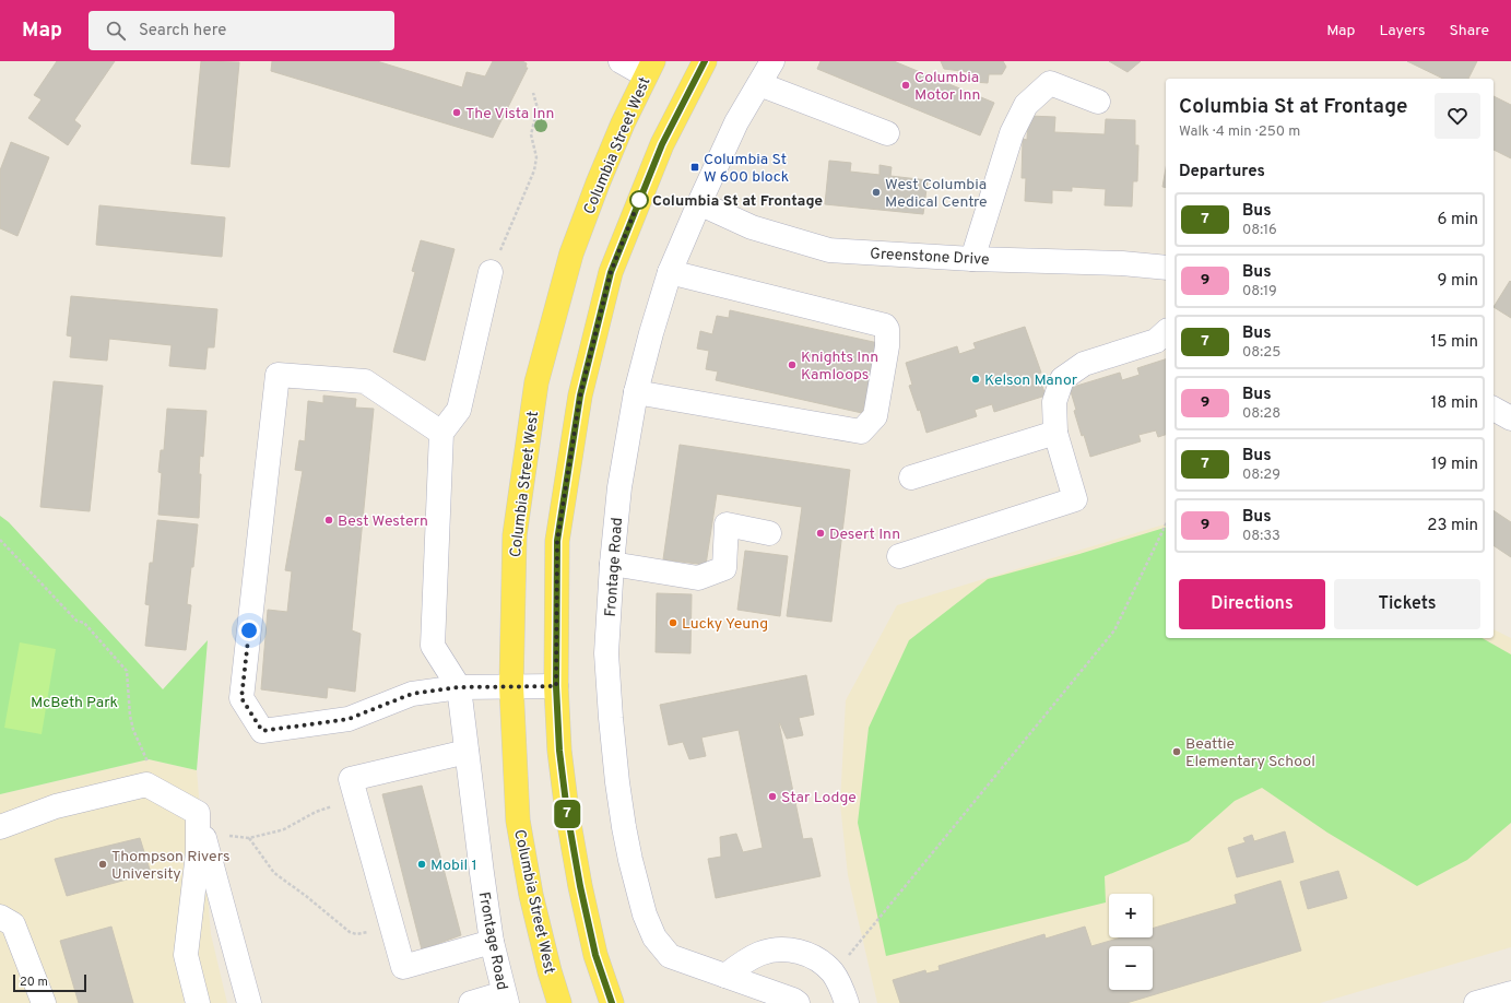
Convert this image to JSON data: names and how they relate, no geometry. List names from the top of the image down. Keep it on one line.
{"streets":{"main road":["Columbia Street West"],"street":["Greenstone Drive","Frontage Road"]},"crossings":[["Greenstone Drive","Frontage Road"]],"parks":["McBeth Park"],"places":{"other":["Columbia Motor Inn","The Vista Inn","West Columbia Medical Centre","Columbia St at Frontage","Knights Inn Kamloops","Kelson Manor","Best Western","Desert Inn","Lucky Yeung","Beattie Elementary School","Star Lodge","Thompson Rivers University","Mobil 1"],"transit":["Columbia St W 600 block"]},"lines":["bus line 7"],"scale_bar":"20 m","page":{"header":"Map","search":"Search here","nav":["Map","Layers","Share"],"on_map":"7","heading":[["Columbia St at Frontage","Walk · 4 min · 250 m"],"Departures"],"list":[{"mark":"7","name":"Bus","note":"08:16","value":"6 min"},{"mark":"9","name":"Bus","note":"08:19","value":"9 min"},{"mark":"7","name":"Bus","note":"08:25","value":"15 min"},{"mark":"9","name":"Bus","note":"08:28","value":"18 min"},{"mark":"7","name":"Bus","note":"08:29","value":"19 min"},{"mark":"9","name":"Bus","note":"08:33","value":"23 min"}],"buttons":["Directions","Tickets"],"map_buttons":["+","−"],"scale":"20 m"}}
